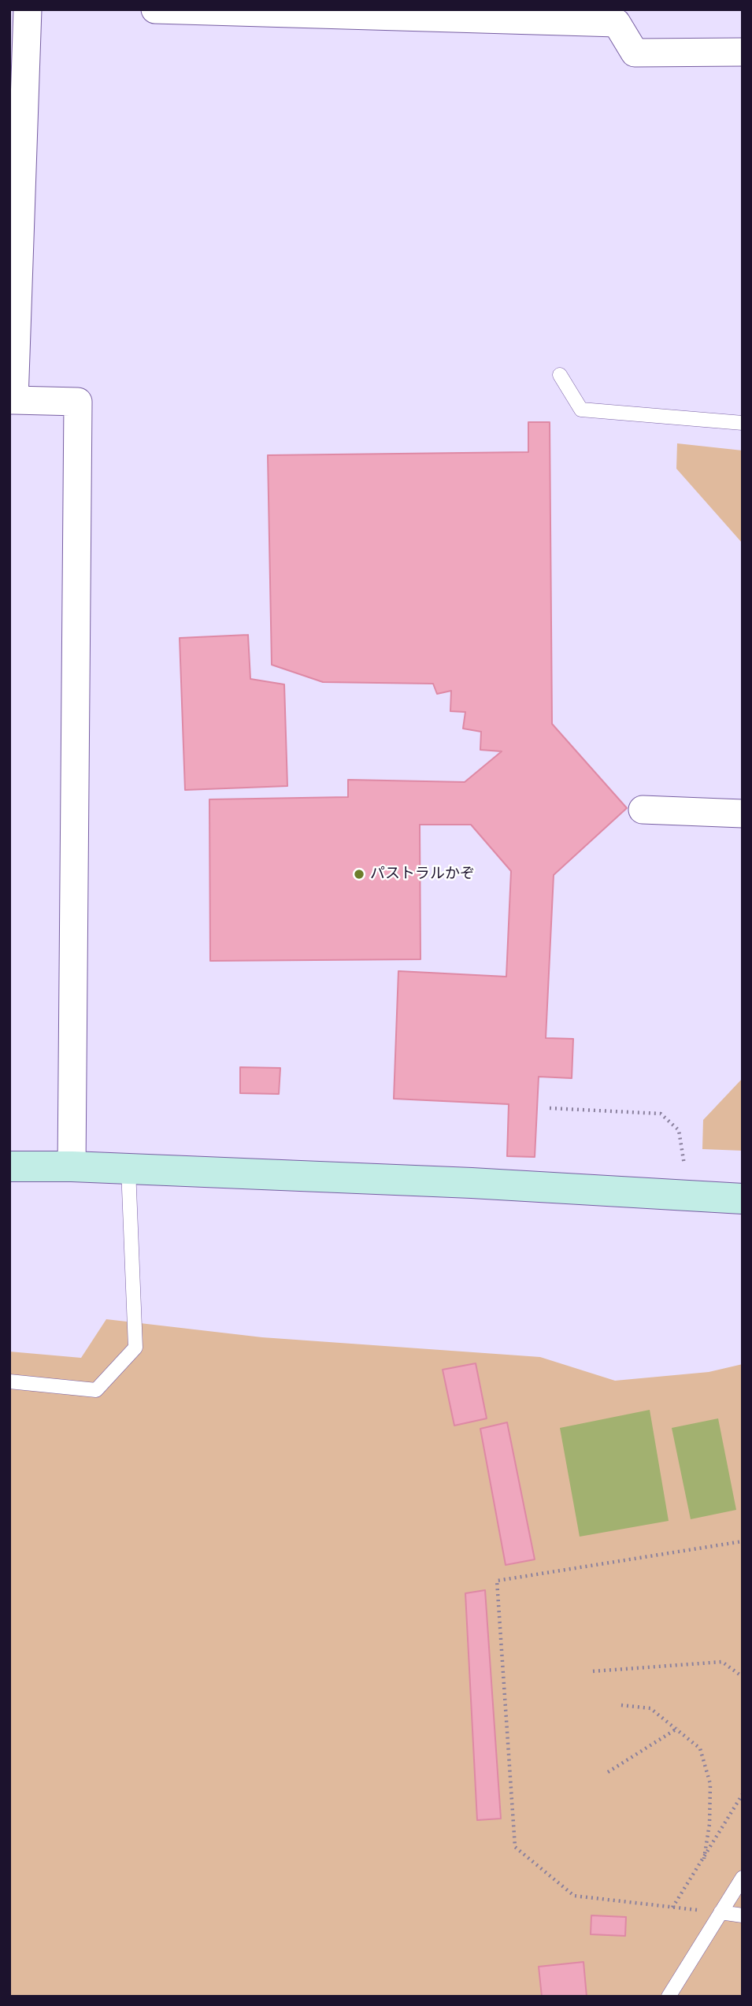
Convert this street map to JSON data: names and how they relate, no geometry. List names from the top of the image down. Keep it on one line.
{"places":["パストラルかぞ"]}
